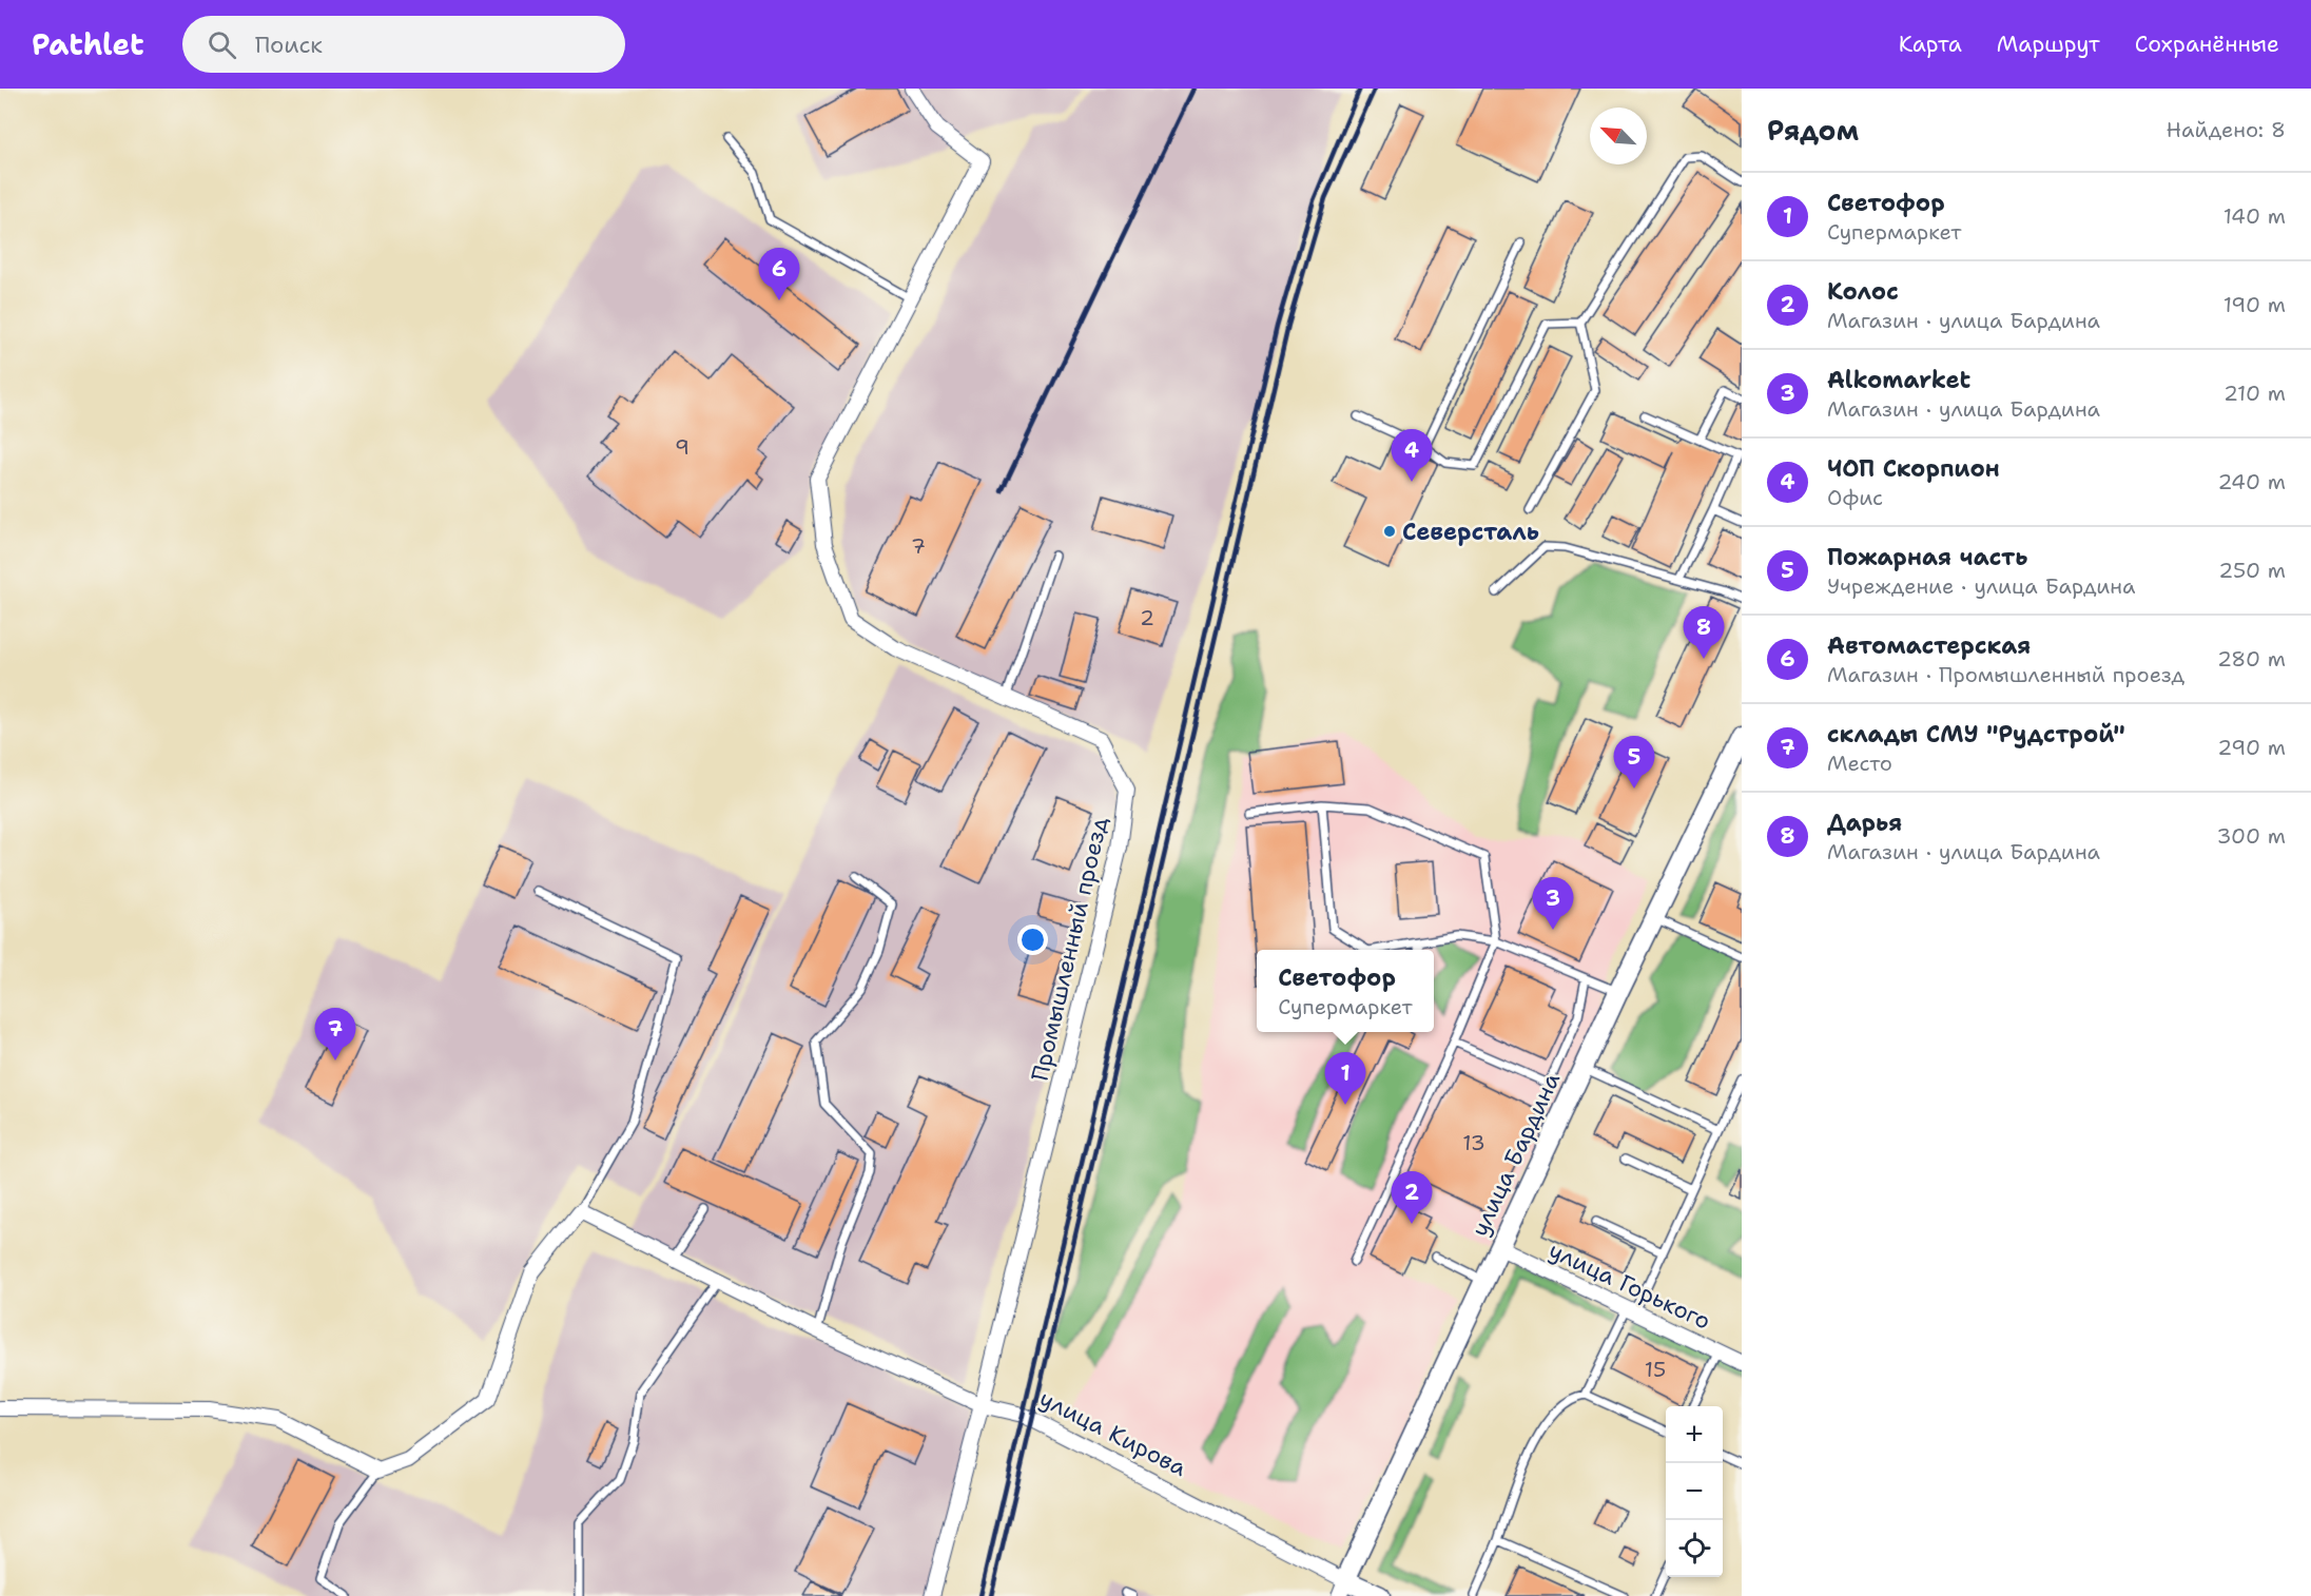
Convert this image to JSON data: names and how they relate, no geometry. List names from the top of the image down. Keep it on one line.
{"streets":{"street":["Промышленный проезд","улица Бардина","улица Горького","улица Кирова"]},"crossings":[["Промышленный проезд","улица Кирова"],["улица Бардина","улица Горького"],["улица Бардина","улица Кирова"]],"places":["Северсталь"],"house_numbers":["9","7","2","13","15"],"north":"top left","page":{"header":"Pathlet","search":"Поиск","nav":["Карта","Маршрут","Сохранённые"],"heading":["Рядом","Найдено: 8"],"list":[{"mark":"1","name":"Светофор","note":"Супермаркет","value":"140 m"},{"mark":"2","name":"Колос","note":"Магазин · улица Бардина","value":"190 m"},{"mark":"3","name":"Alkomarket","note":"Магазин · улица Бардина","value":"210 m"},{"mark":"4","name":"ЧОП Скорпион","note":"Офис","value":"240 m"},{"mark":"5","name":"Пожарная часть","note":"Учреждение · улица Бардина","value":"250 m"},{"mark":"6","name":"Автомастерская","note":"Магазин · Промышленный проезд","value":"280 m"},{"mark":"7","name":"склады СМУ \"Рудстрой\"","note":"Место","value":"290 m"},{"mark":"8","name":"Дарья","note":"Магазин · улица Бардина","value":"300 m"}],"pins":["6","4","8","5","3","7","1","2"],"popup":["Светофор","Супермаркет"],"map_buttons":["+","−"]}}
